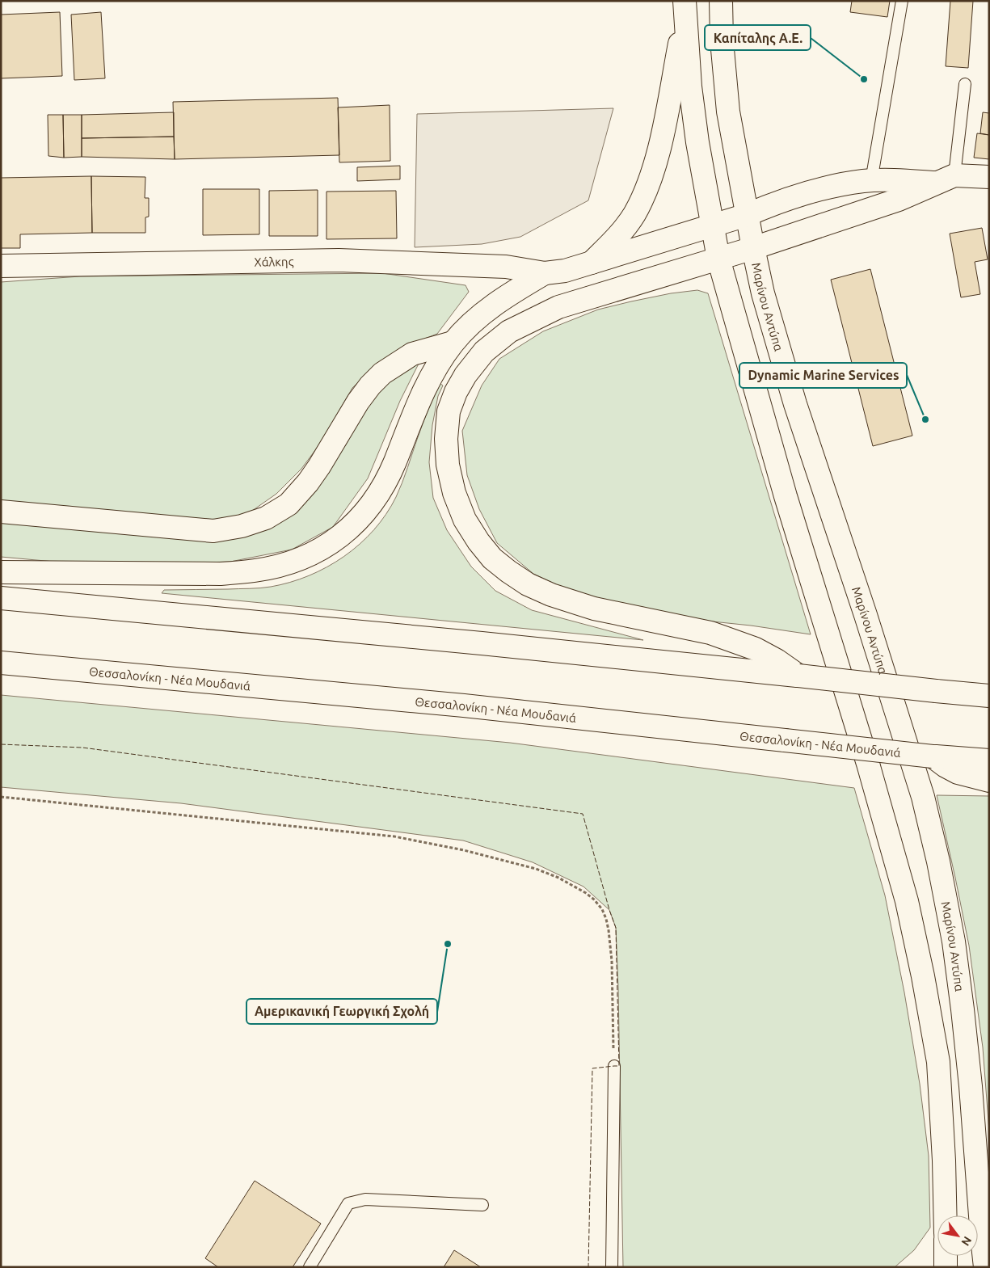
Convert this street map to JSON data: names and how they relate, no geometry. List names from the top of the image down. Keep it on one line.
{"streets":{"main road":["Χάλκης","Μαρίνου Αντύπα","Θεσσαλονίκη - Νέα Μουδανιά"]},"places":["Καπίταλης Α.Ε.","Dynamic Marine Services","Αμερικανική Γεωργική Σχολή"],"north":"bottom right"}
